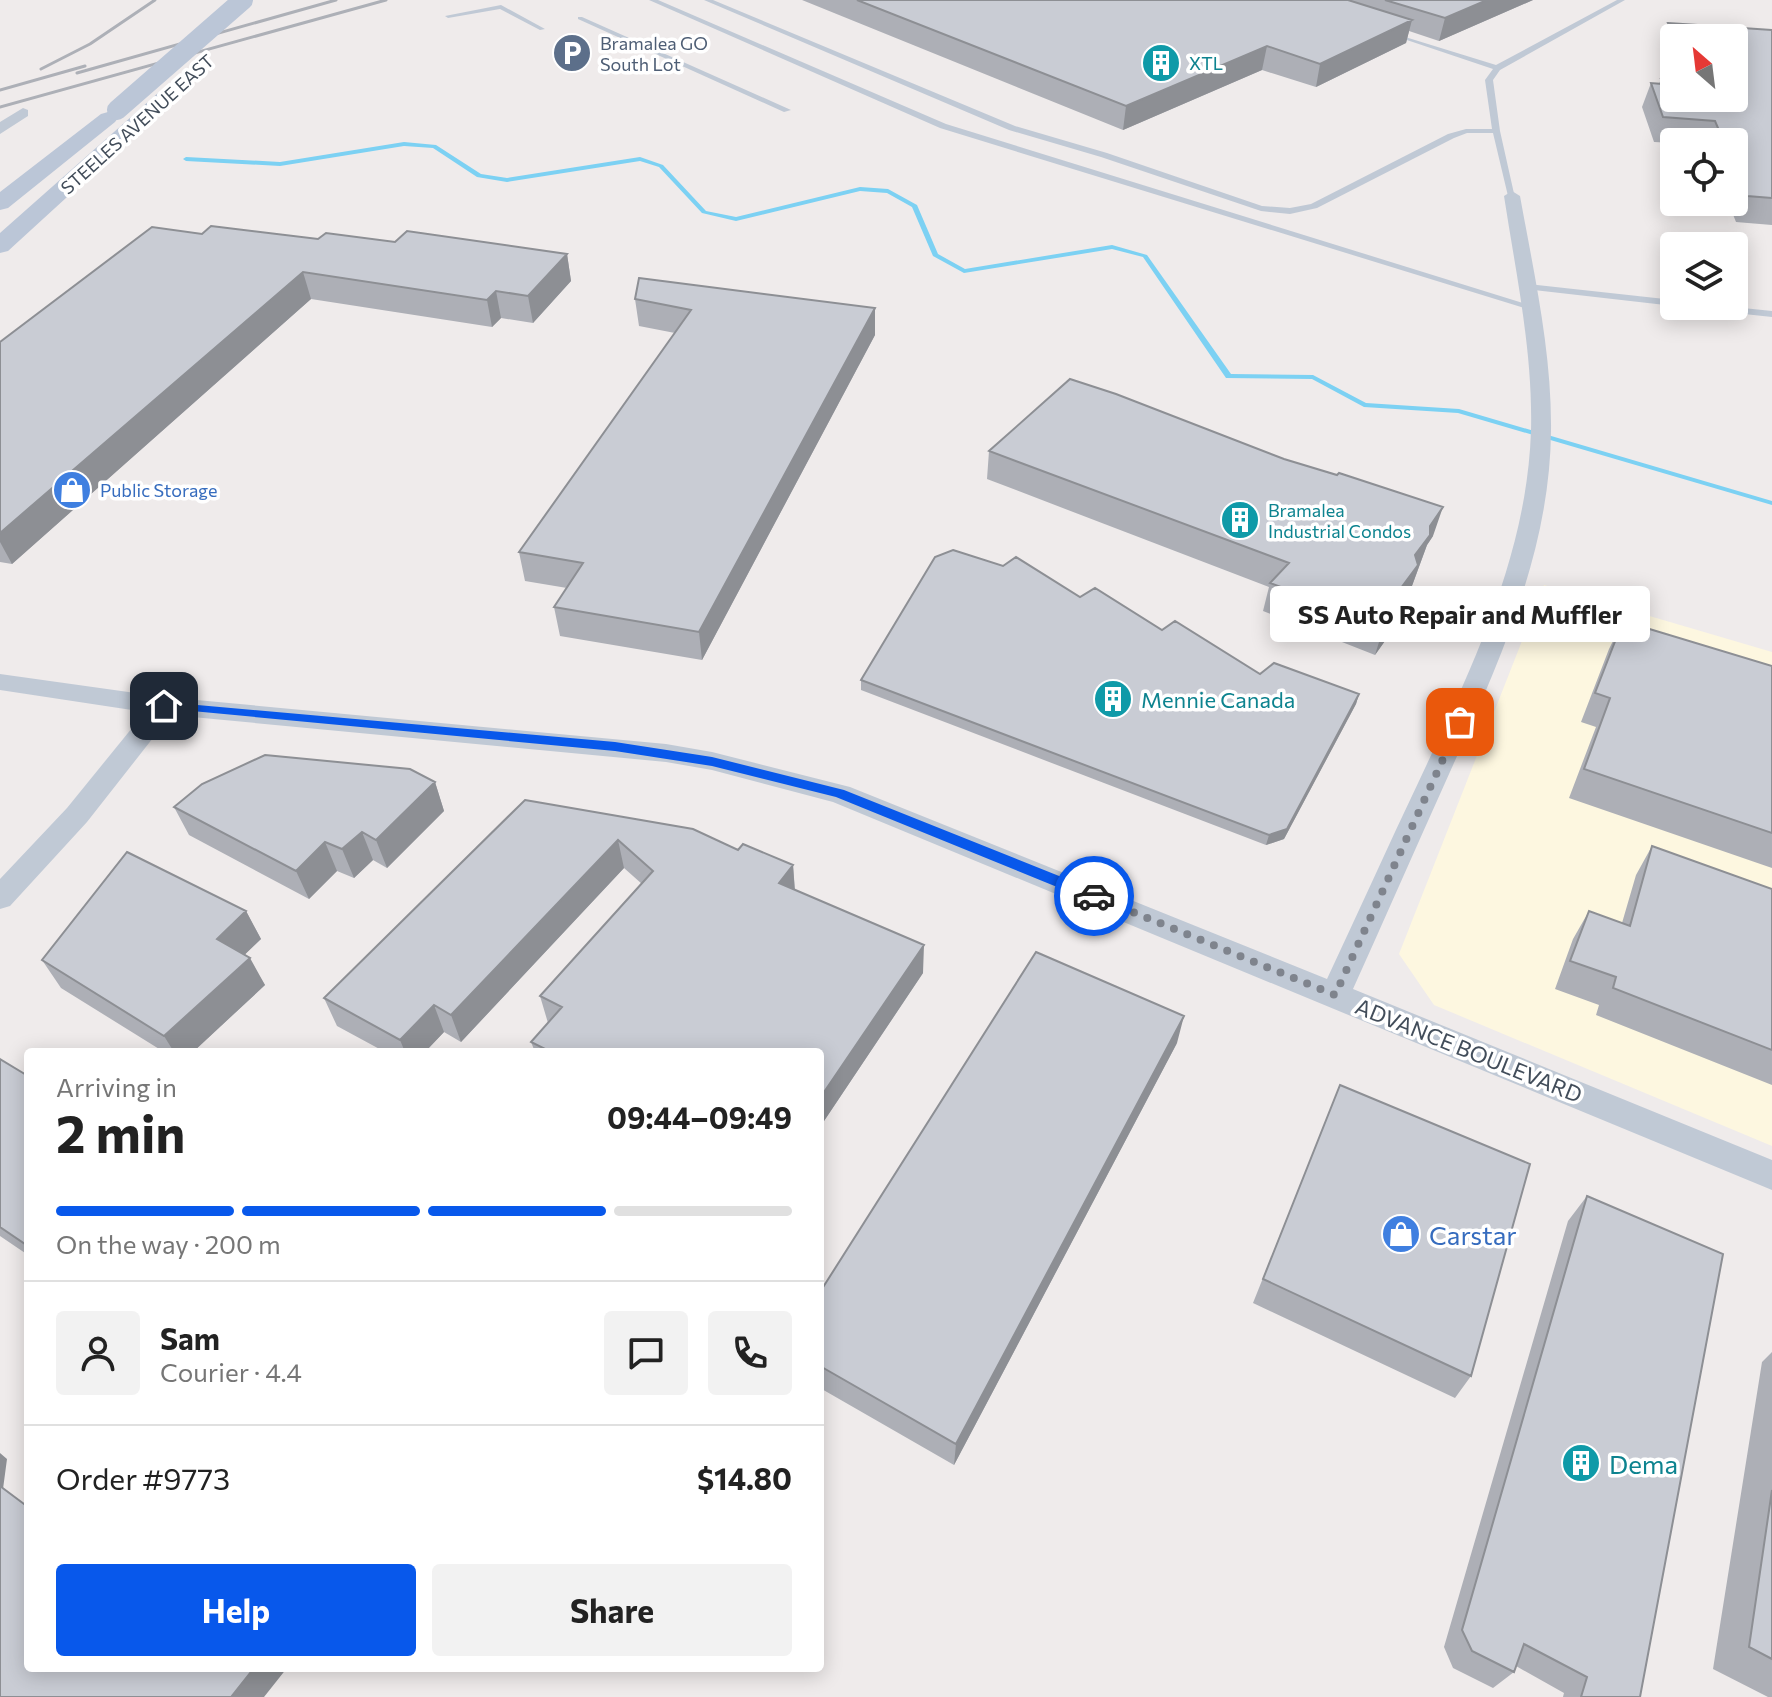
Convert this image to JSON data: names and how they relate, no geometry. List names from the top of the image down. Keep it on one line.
{"streets":{"main road":["STEELES AVENUE EAST"],"street":["ADVANCE BOULEVARD"]},"places":{"parking":["Bramalea GO South Lot"],"building":["XTL","Bramalea Industrial Condos","Mennie Canada","Dema"],"shop":["Public Storage","Carstar"],"other":["SS Auto Repair and Muffler"]},"north":"top left","page":{"bubble":"SS Auto Repair and Muffler","heading":["2 min","Arriving in","09:44–09:49"],"panel":["Sam","Courier · 4.4","Order #9773","$14.80"],"bar":"On the way · 200 m","buttons":["Help","Share"]}}
